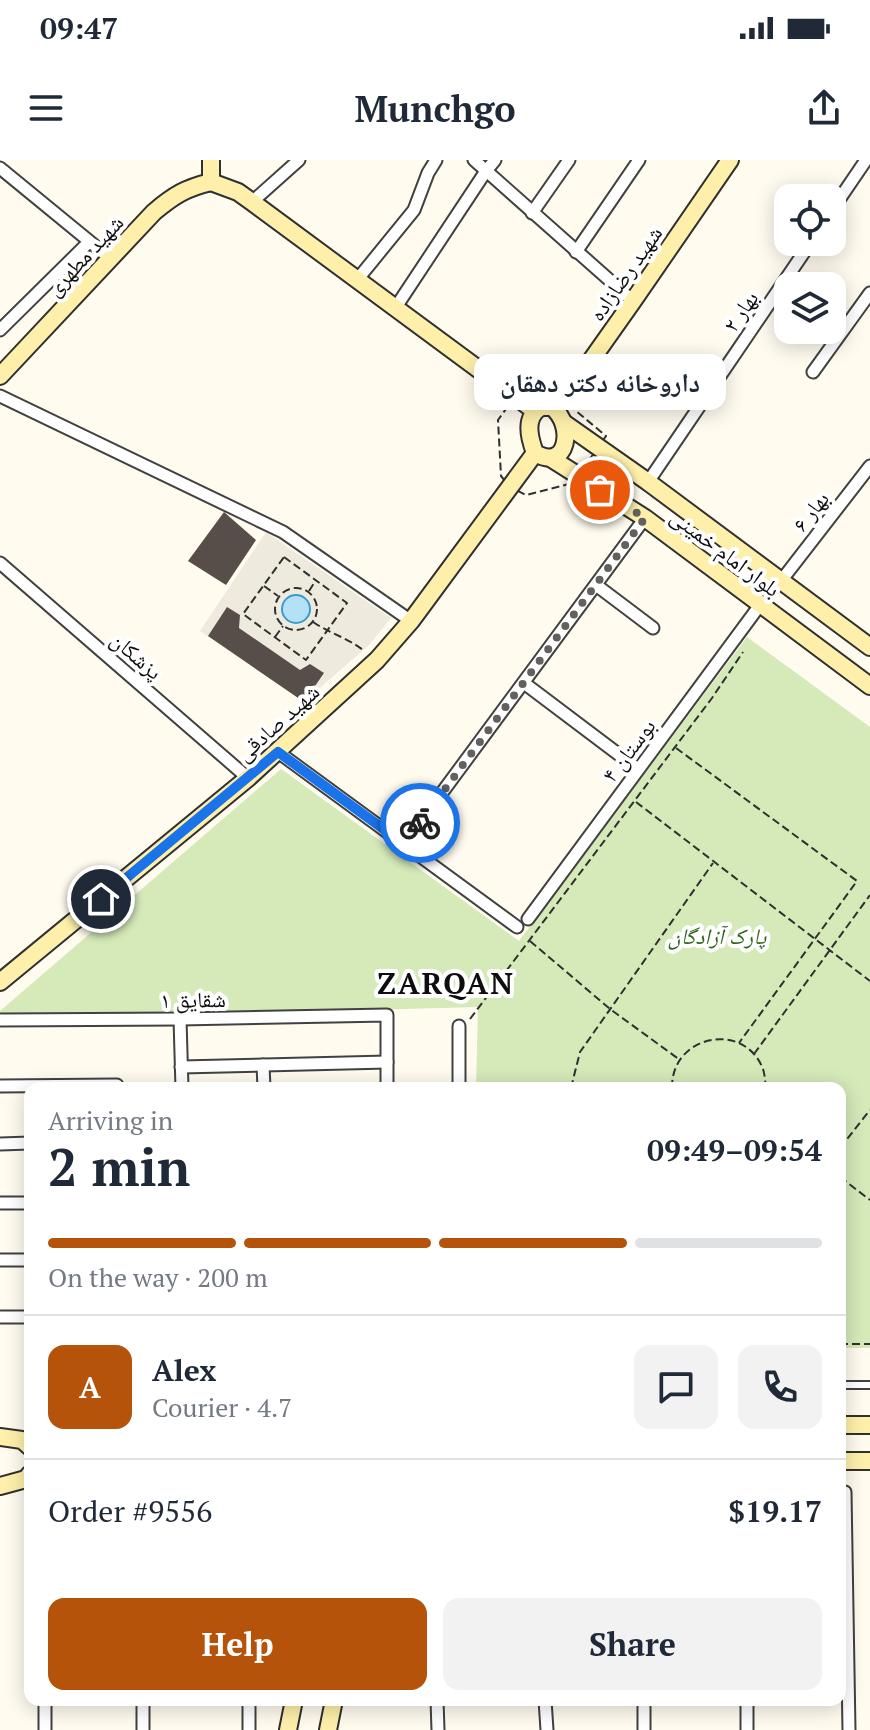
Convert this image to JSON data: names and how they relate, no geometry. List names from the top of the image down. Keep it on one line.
{"streets":{"main road":["شهید مطهری","شهید رضازاده","بلوار امام خمینی","شهید صادقی"],"street":["بهار ۲","بهار ۶","پزشکان","بوستان ۴","شقایق ۱"]},"crossings":[["شهید رضازاده","بلوار امام خمینی"],["شهید رضازاده","شهید صادقی"],["بهار ۲","بلوار امام خمینی"],["بهار ۶","بلوار امام خمینی"],["بلوار امام خمینی","شهید صادقی"],["بلوار امام خمینی","بوستان ۴"],["پزشکان","شهید صادقی"]],"districts":["ZARQAN"],"parks":["پارک آزادگان"],"places":["داروخانه دکتر دهقان"],"page":{"status":"09:47","header":"Munchgo","bubble":"داروخانه دکتر دهقان","heading":["2 min","Arriving in","09:49–09:54"],"panel":["Alex","Courier · 4.7","Order #9556","$19.17"],"bar":"On the way · 200 m","round":"A","buttons":["Help","Share"]}}
